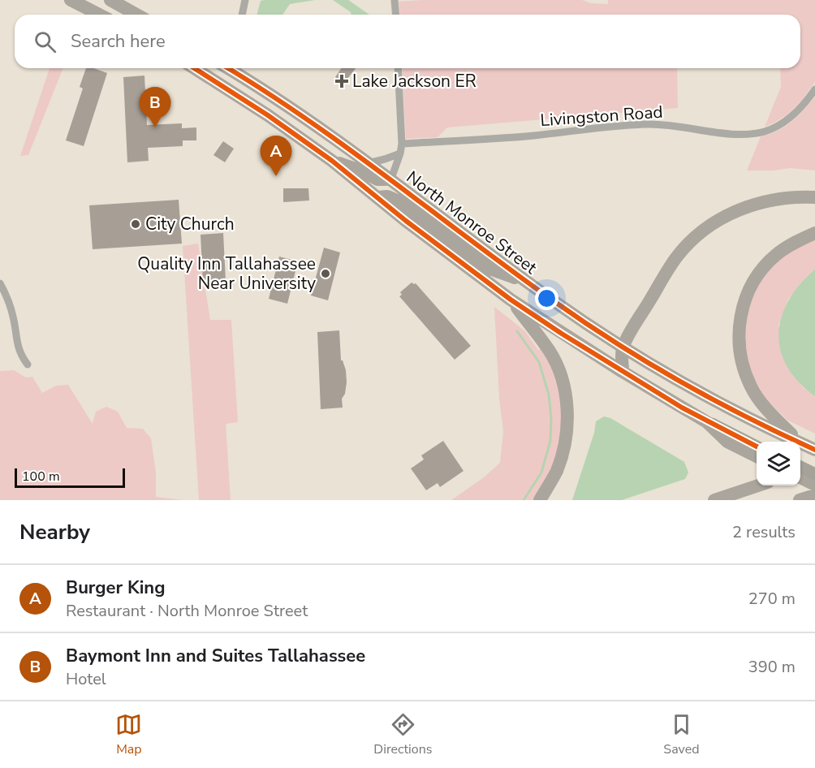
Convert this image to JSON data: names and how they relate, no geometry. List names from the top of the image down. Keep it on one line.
{"streets":{"highway":["North Monroe Street"],"street":["Livingston Road"]},"places":{"health":["Lake Jackson ER"],"other":["City Church","Quality Inn Tallahassee Near University"]},"scale_bar":"100 m","page":{"search":"Search here","pins":["B","A"],"scale":"100 m","heading":["Nearby","2 results"],"list":[{"mark":"A","name":"Burger King","note":"Restaurant · North Monroe Street","value":"270 m"},{"mark":"B","name":"Baymont Inn and Suites Tallahassee","note":"Hotel","value":"390 m"}],"nav":["Map","Directions","Saved"]}}
